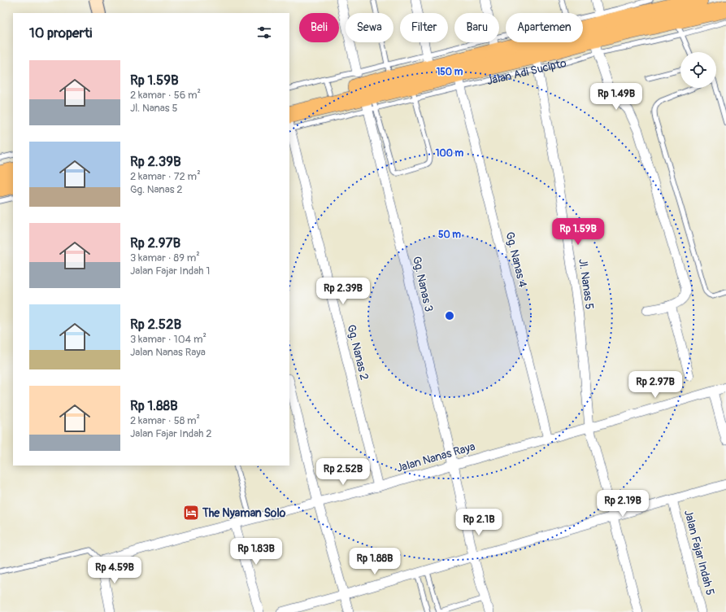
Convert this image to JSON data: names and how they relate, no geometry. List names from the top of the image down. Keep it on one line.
{"streets":{"highway":["Jalan Adi Sucipto"],"street":["Gg. Nanas 4","Gg. Nanas 3","Jl. Nanas 5","Gg. Nanas 2","Jalan Nanas Raya","Jalan Fajar Indah 5"]},"crossings":[["Jalan Adi Sucipto","Gg. Nanas 4"],["Jalan Adi Sucipto","Gg. Nanas 3"],["Jalan Adi Sucipto","Jl. Nanas 5"],["Jalan Adi Sucipto","Gg. Nanas 2"],["Gg. Nanas 4","Jalan Nanas Raya"],["Gg. Nanas 3","Jalan Nanas Raya"],["Jl. Nanas 5","Jalan Nanas Raya"],["Gg. Nanas 2","Jalan Nanas Raya"]],"places":{"hotel":["The Nyaman Solo"]},"page":{"chip":["Beli","Sewa","Filter","Baru","Apartemen"],"heading":"10 properti","list":[{"name":"Rp 1.59B","note":"2 kamar · 56 m² · Jl. Nanas 5"},{"name":"Rp 2.39B","note":"2 kamar · 72 m² · Gg. Nanas 2"},{"name":"Rp 2.97B","note":"3 kamar · 89 m² · Jalan Fajar Indah 1"},{"name":"Rp 2.52B","note":"3 kamar · 104 m² · Jalan Nanas Raya"},{"name":"Rp 1.88B","note":"2 kamar · 58 m² · Jalan Fajar Indah 2"}],"price":["Rp 1.49B","Rp 1.59B","Rp 2.39B","Rp 2.97B","Rp 2.52B","Rp 2.19B","Rp 2.1B","Rp 1.83B","Rp 1.88B","Rp 4.59B"]},"rings":["150 m","100 m","50 m"]}
